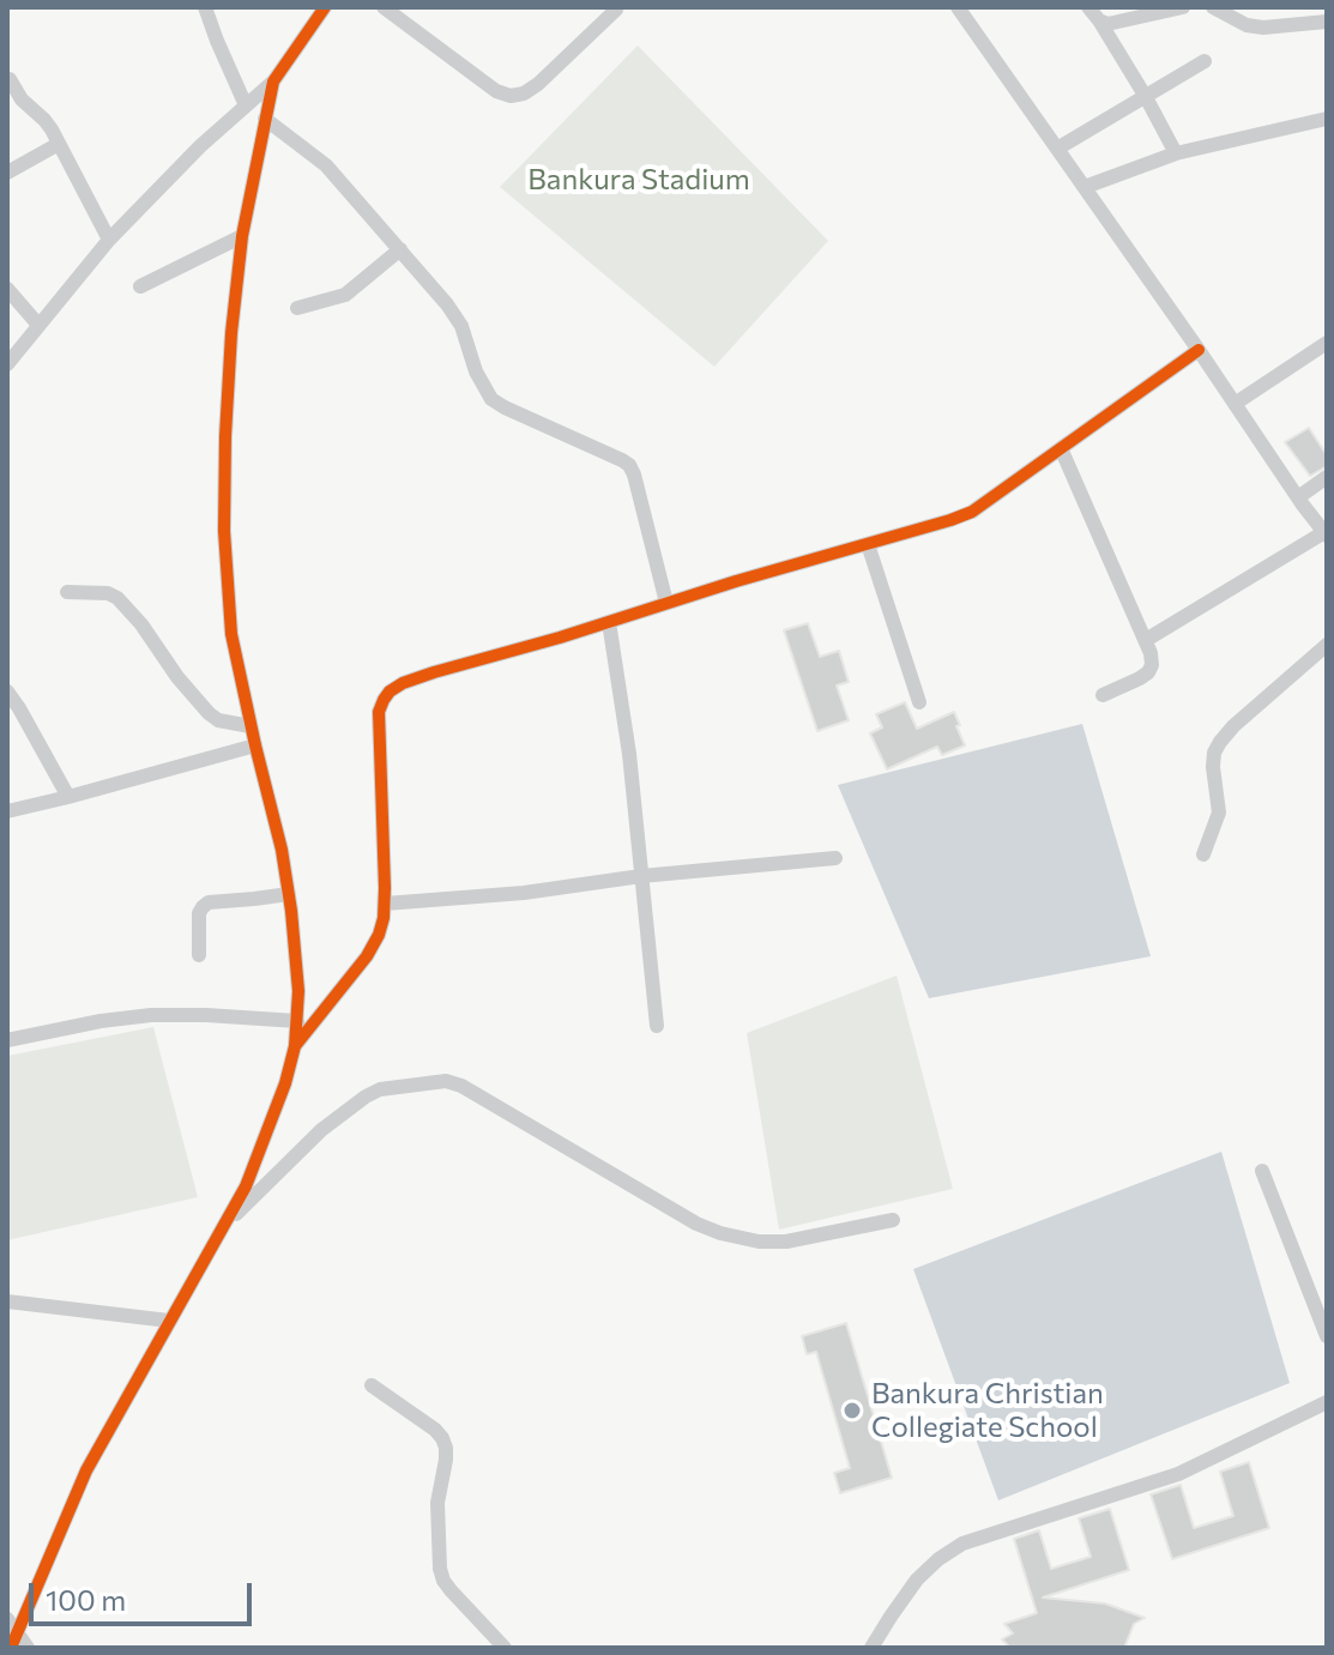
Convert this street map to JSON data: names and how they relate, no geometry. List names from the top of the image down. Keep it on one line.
{"parks":["Bankura Stadium"],"places":["Bankura Christian Collegiate School"],"scale_bar":"100 m"}
